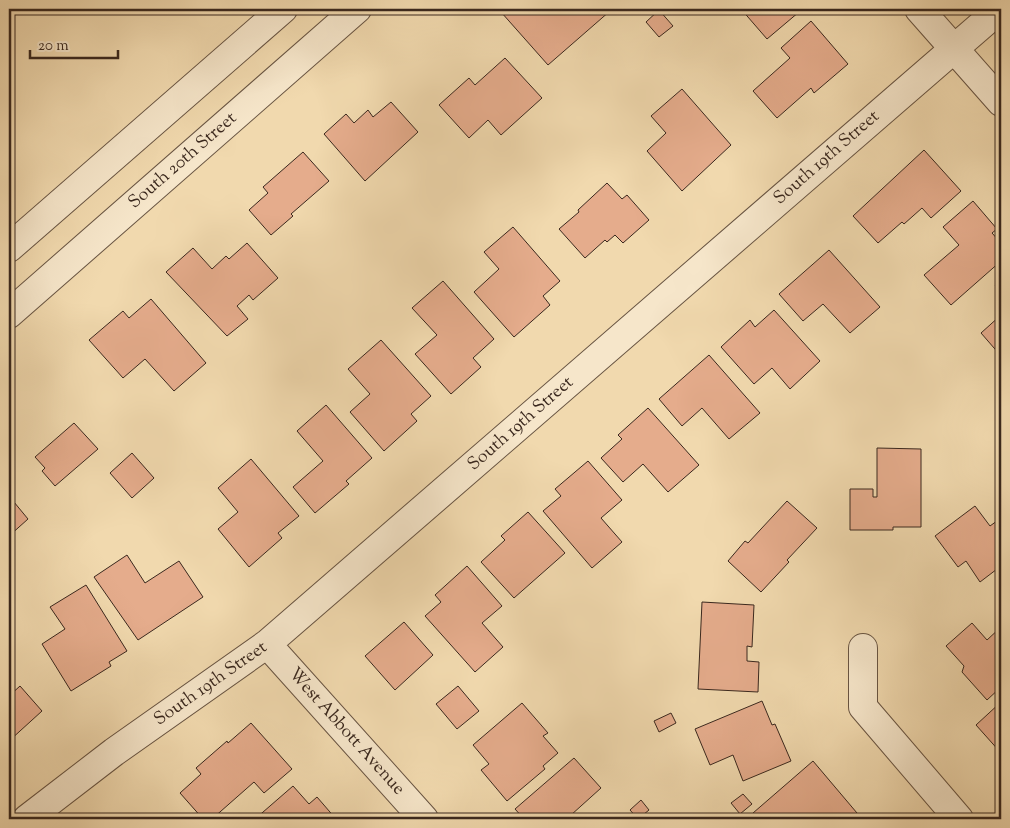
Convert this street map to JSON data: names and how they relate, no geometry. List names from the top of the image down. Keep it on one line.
{"streets":{"street":["South 19th Street","South 20th Street","West Abbott Avenue"]},"crossings":[["South 19th Street","West Abbott Avenue"]],"scale_bar":"20 m"}
